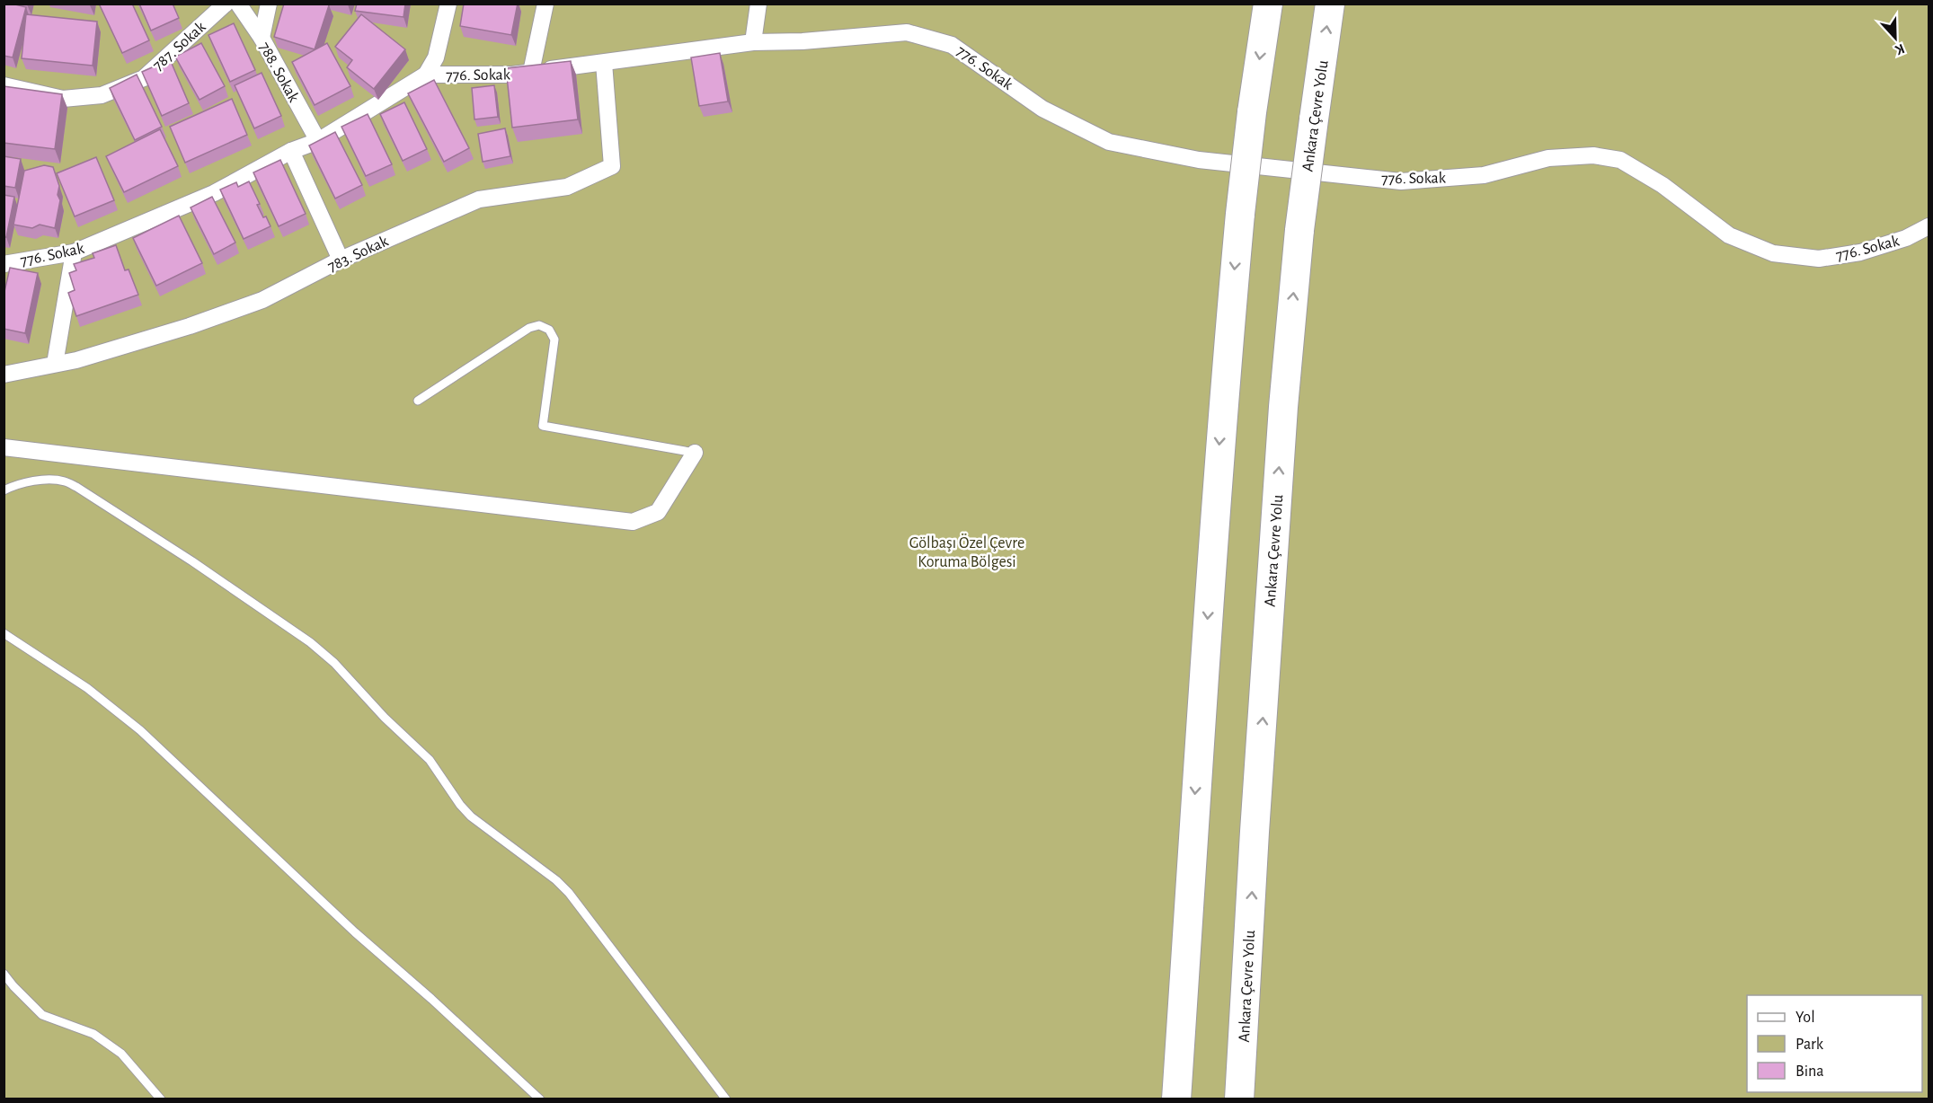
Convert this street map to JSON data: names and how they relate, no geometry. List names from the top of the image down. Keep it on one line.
{"streets":{"highway":["Ankara Çevre Yolu"],"street":["787. Sokak","776. Sokak","788. Sokak","783. Sokak"]},"crossings":[["776. Sokak","788. Sokak"],["776. Sokak","783. Sokak"]],"parks":["Gölbaşı Özel Çevre Koruma Bölgesi"],"legend":["Yol","Park","Bina"],"north":"bottom"}
